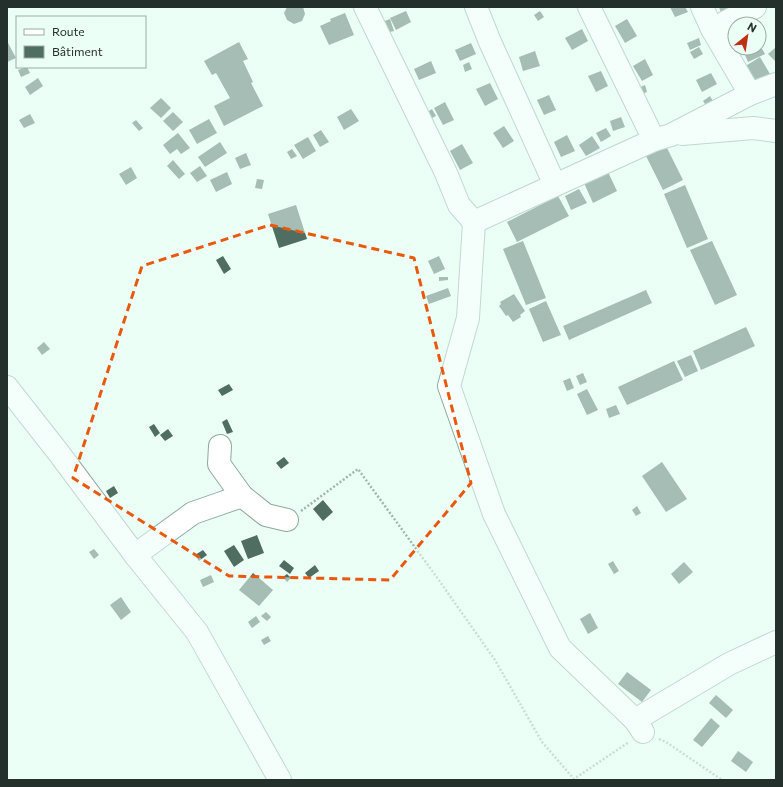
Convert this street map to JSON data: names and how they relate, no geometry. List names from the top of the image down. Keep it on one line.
{"legend":["Route","Bâtiment"],"north":"top right"}
